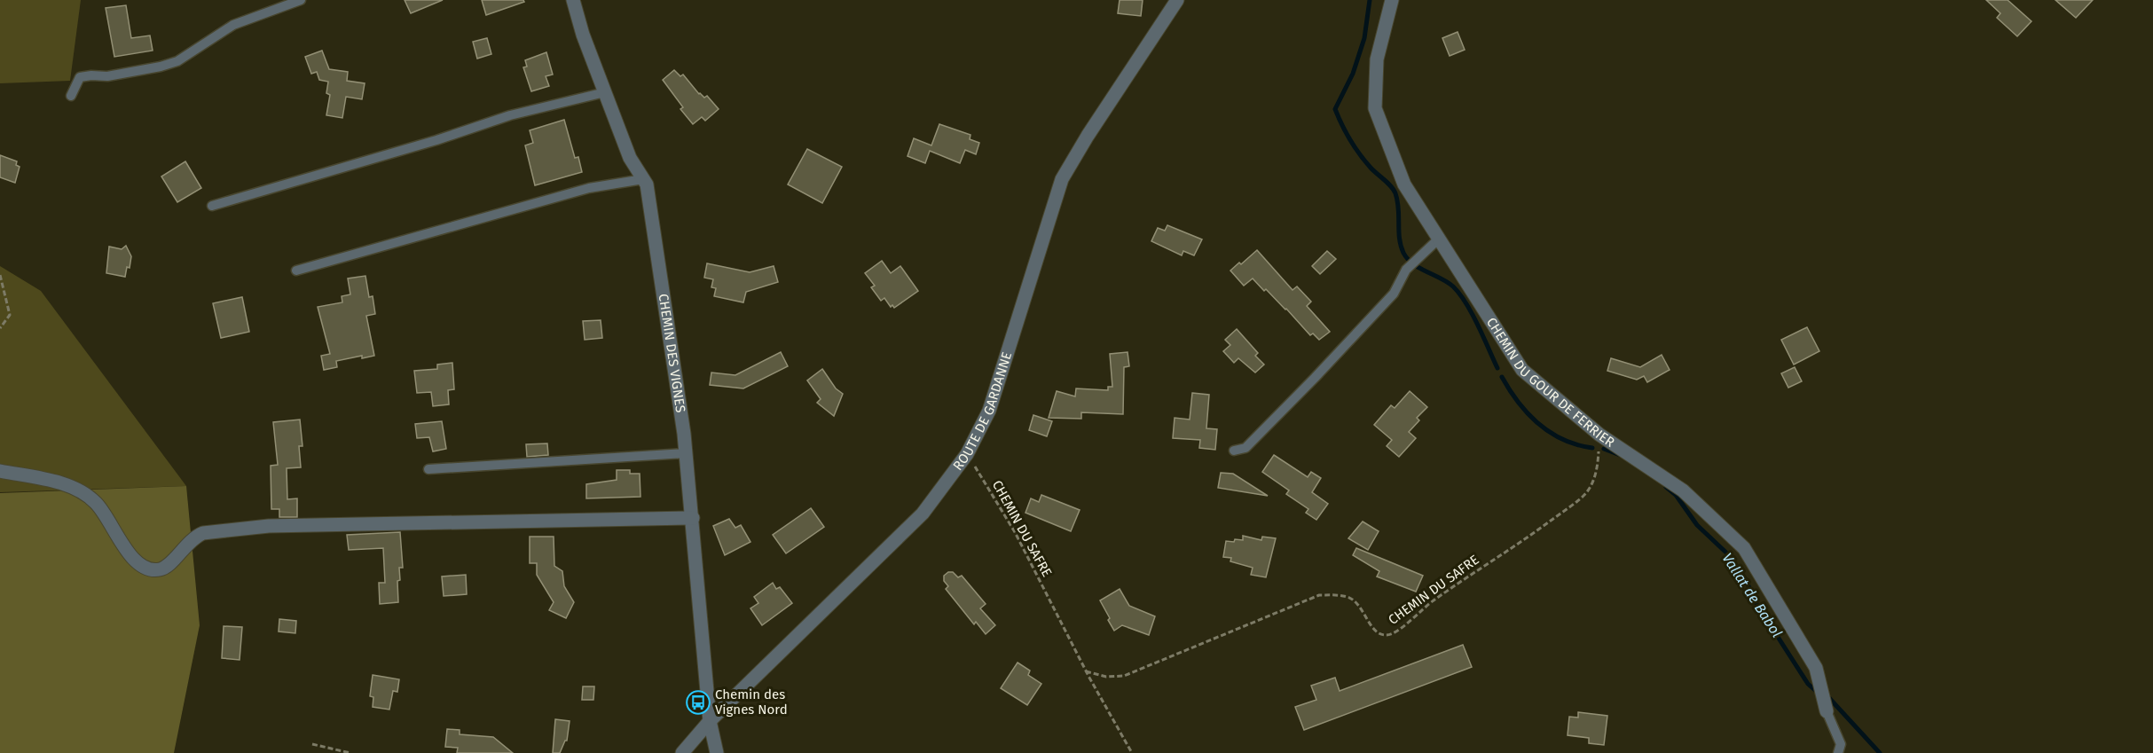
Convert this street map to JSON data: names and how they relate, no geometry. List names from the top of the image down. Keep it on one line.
{"streets":{"street":["CHEMIN DES VIGNES","CHEMIN DU GOUR DE FERRIER","ROUTE DE GARDANNE"],"path":["CHEMIN DU SAFRE"]},"crossings":[["CHEMIN DES VIGNES","ROUTE DE GARDANNE"],["CHEMIN DU GOUR DE FERRIER","CHEMIN DU SAFRE"],["ROUTE DE GARDANNE","CHEMIN DU SAFRE"]],"water":["Vallat de Babol"],"places":{"bus stop":["Chemin des Vignes Nord"]}}
